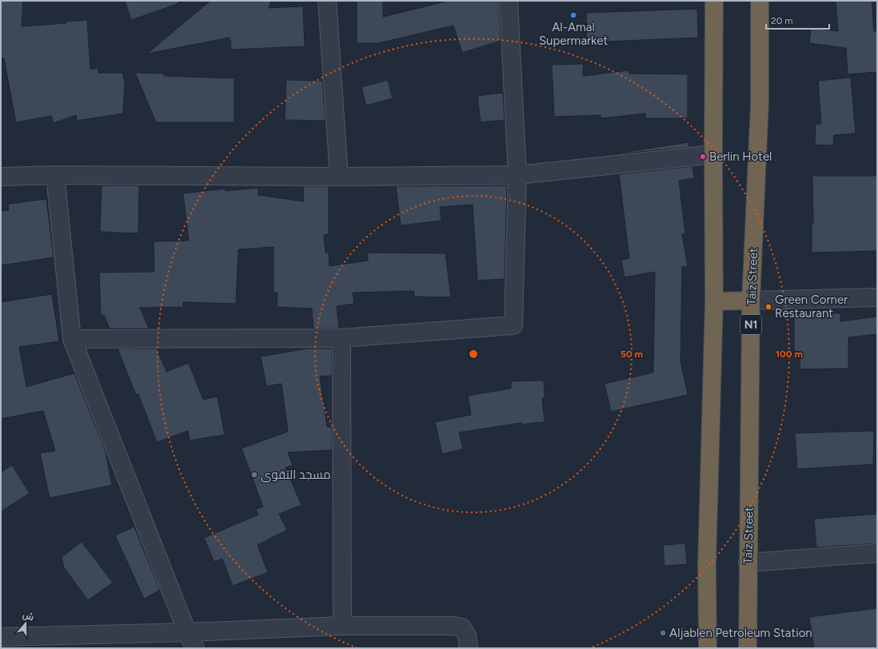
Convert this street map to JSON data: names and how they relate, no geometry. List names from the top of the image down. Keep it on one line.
{"streets":{"highway":["Taiz Street","N1"]},"places":["Al-Amal Supermarket","Berlin Hotel","Green Corner Restaurant","مسجد التقوى","Aljablen Petroleum Station"],"scale_bar":"20 m","north":"top","rings":["50 m","100 m"]}
